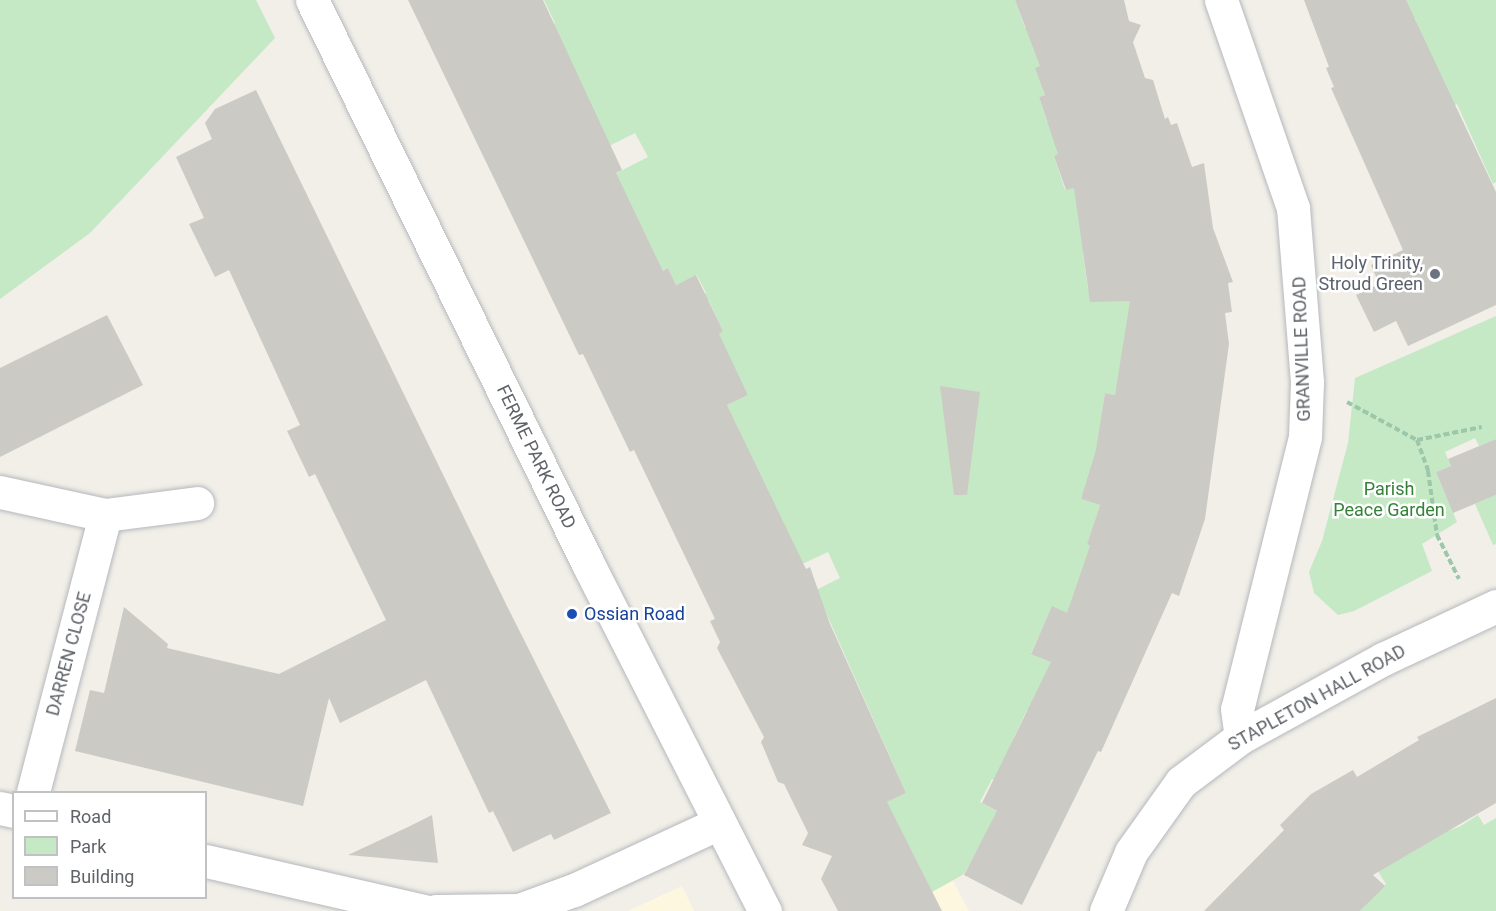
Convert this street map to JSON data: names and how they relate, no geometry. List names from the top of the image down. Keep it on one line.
{"streets":{"street":["GRANVILLE ROAD","FERME PARK ROAD","DARREN CLOSE","STAPLETON HALL ROAD"]},"crossings":[["GRANVILLE ROAD","STAPLETON HALL ROAD"]],"parks":["Parish Peace Garden"],"places":["Holy Trinity, Stroud Green","Ossian Road"],"legend":["Road","Park","Building"]}
